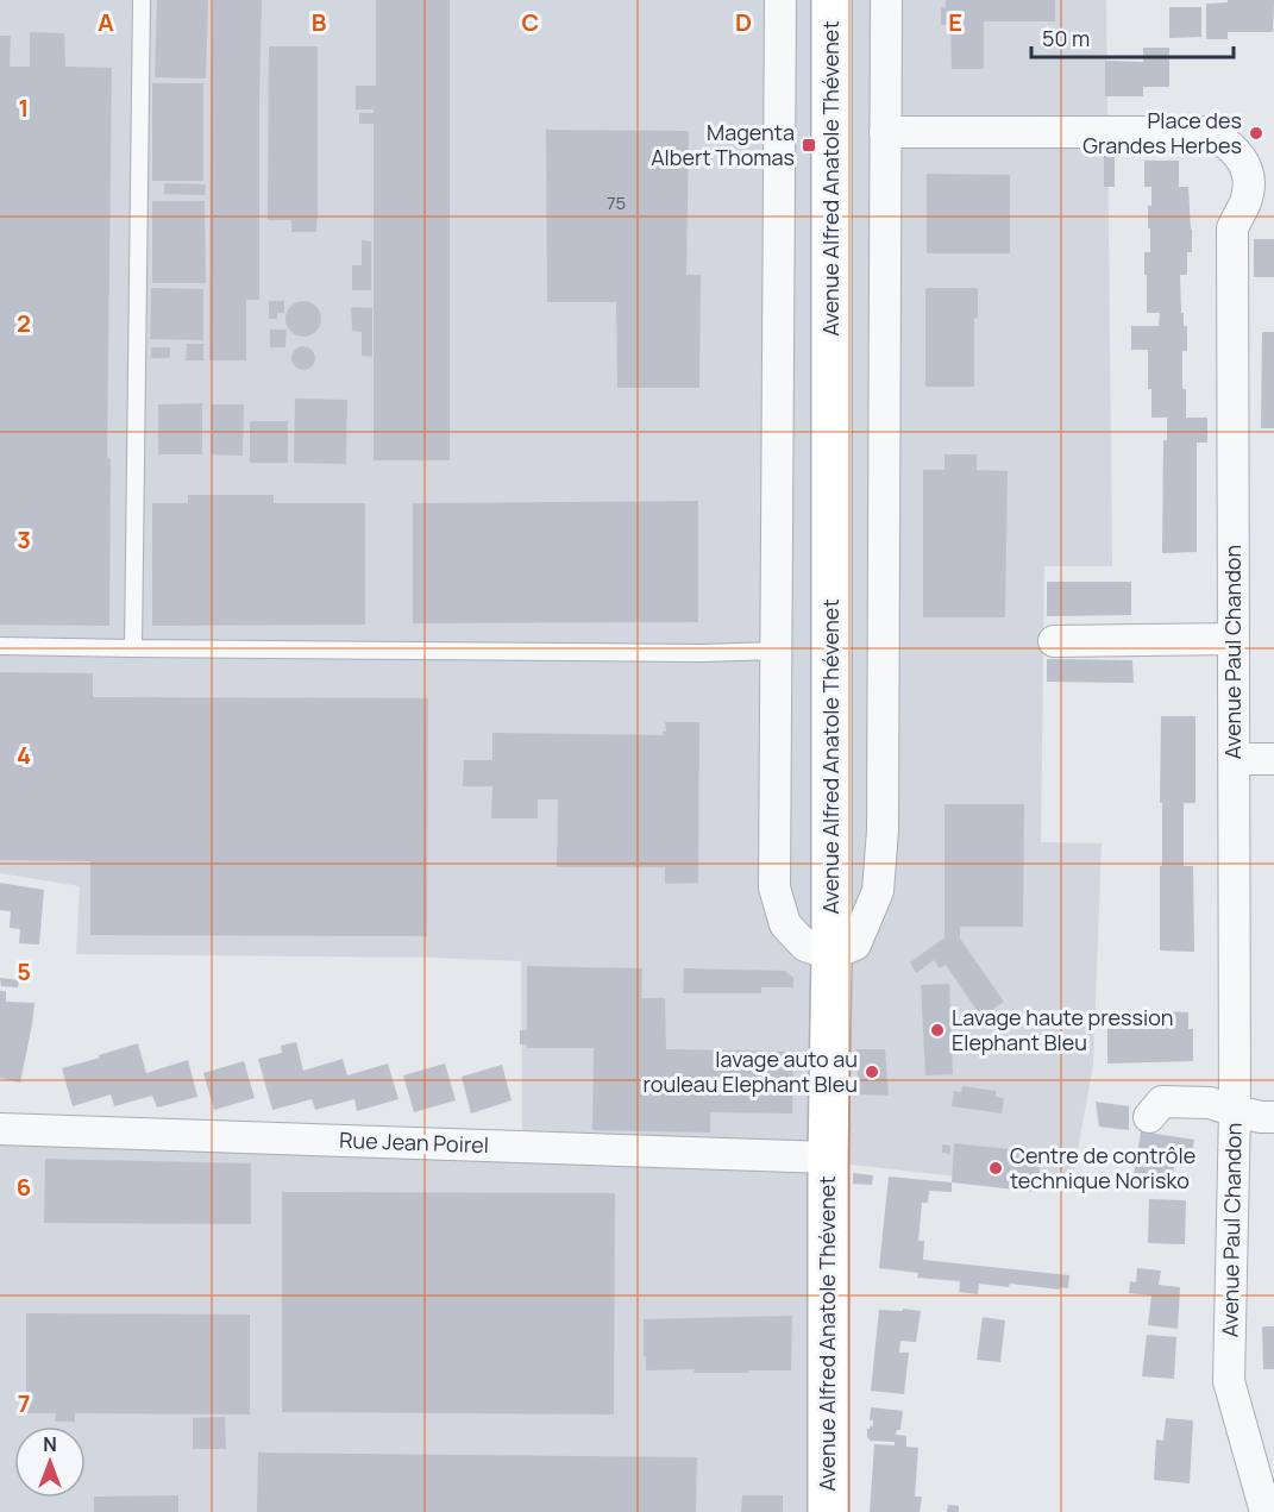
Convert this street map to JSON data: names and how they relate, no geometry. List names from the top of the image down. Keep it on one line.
{"streets":{"main road":["Avenue Alfred Anatole Thévenet"],"street":["Avenue Paul Chandon","Rue Jean Poirel"]},"crossings":[["Avenue Alfred Anatole Thévenet","Rue Jean Poirel"]],"places":{"other":["Place des Grandes Herbes","Lavage haute pression Elephant Bleu","lavage auto au rouleau Elephant Bleu","Centre de contrôle technique Norisko"],"transit":["Magenta Albert Thomas"]},"house_numbers":["75"],"scale_bar":"50 m","north":"top","grid":{"columns":["A","B","C","D","E"],"rows":["1","2","3","4","5","6","7"]}}
